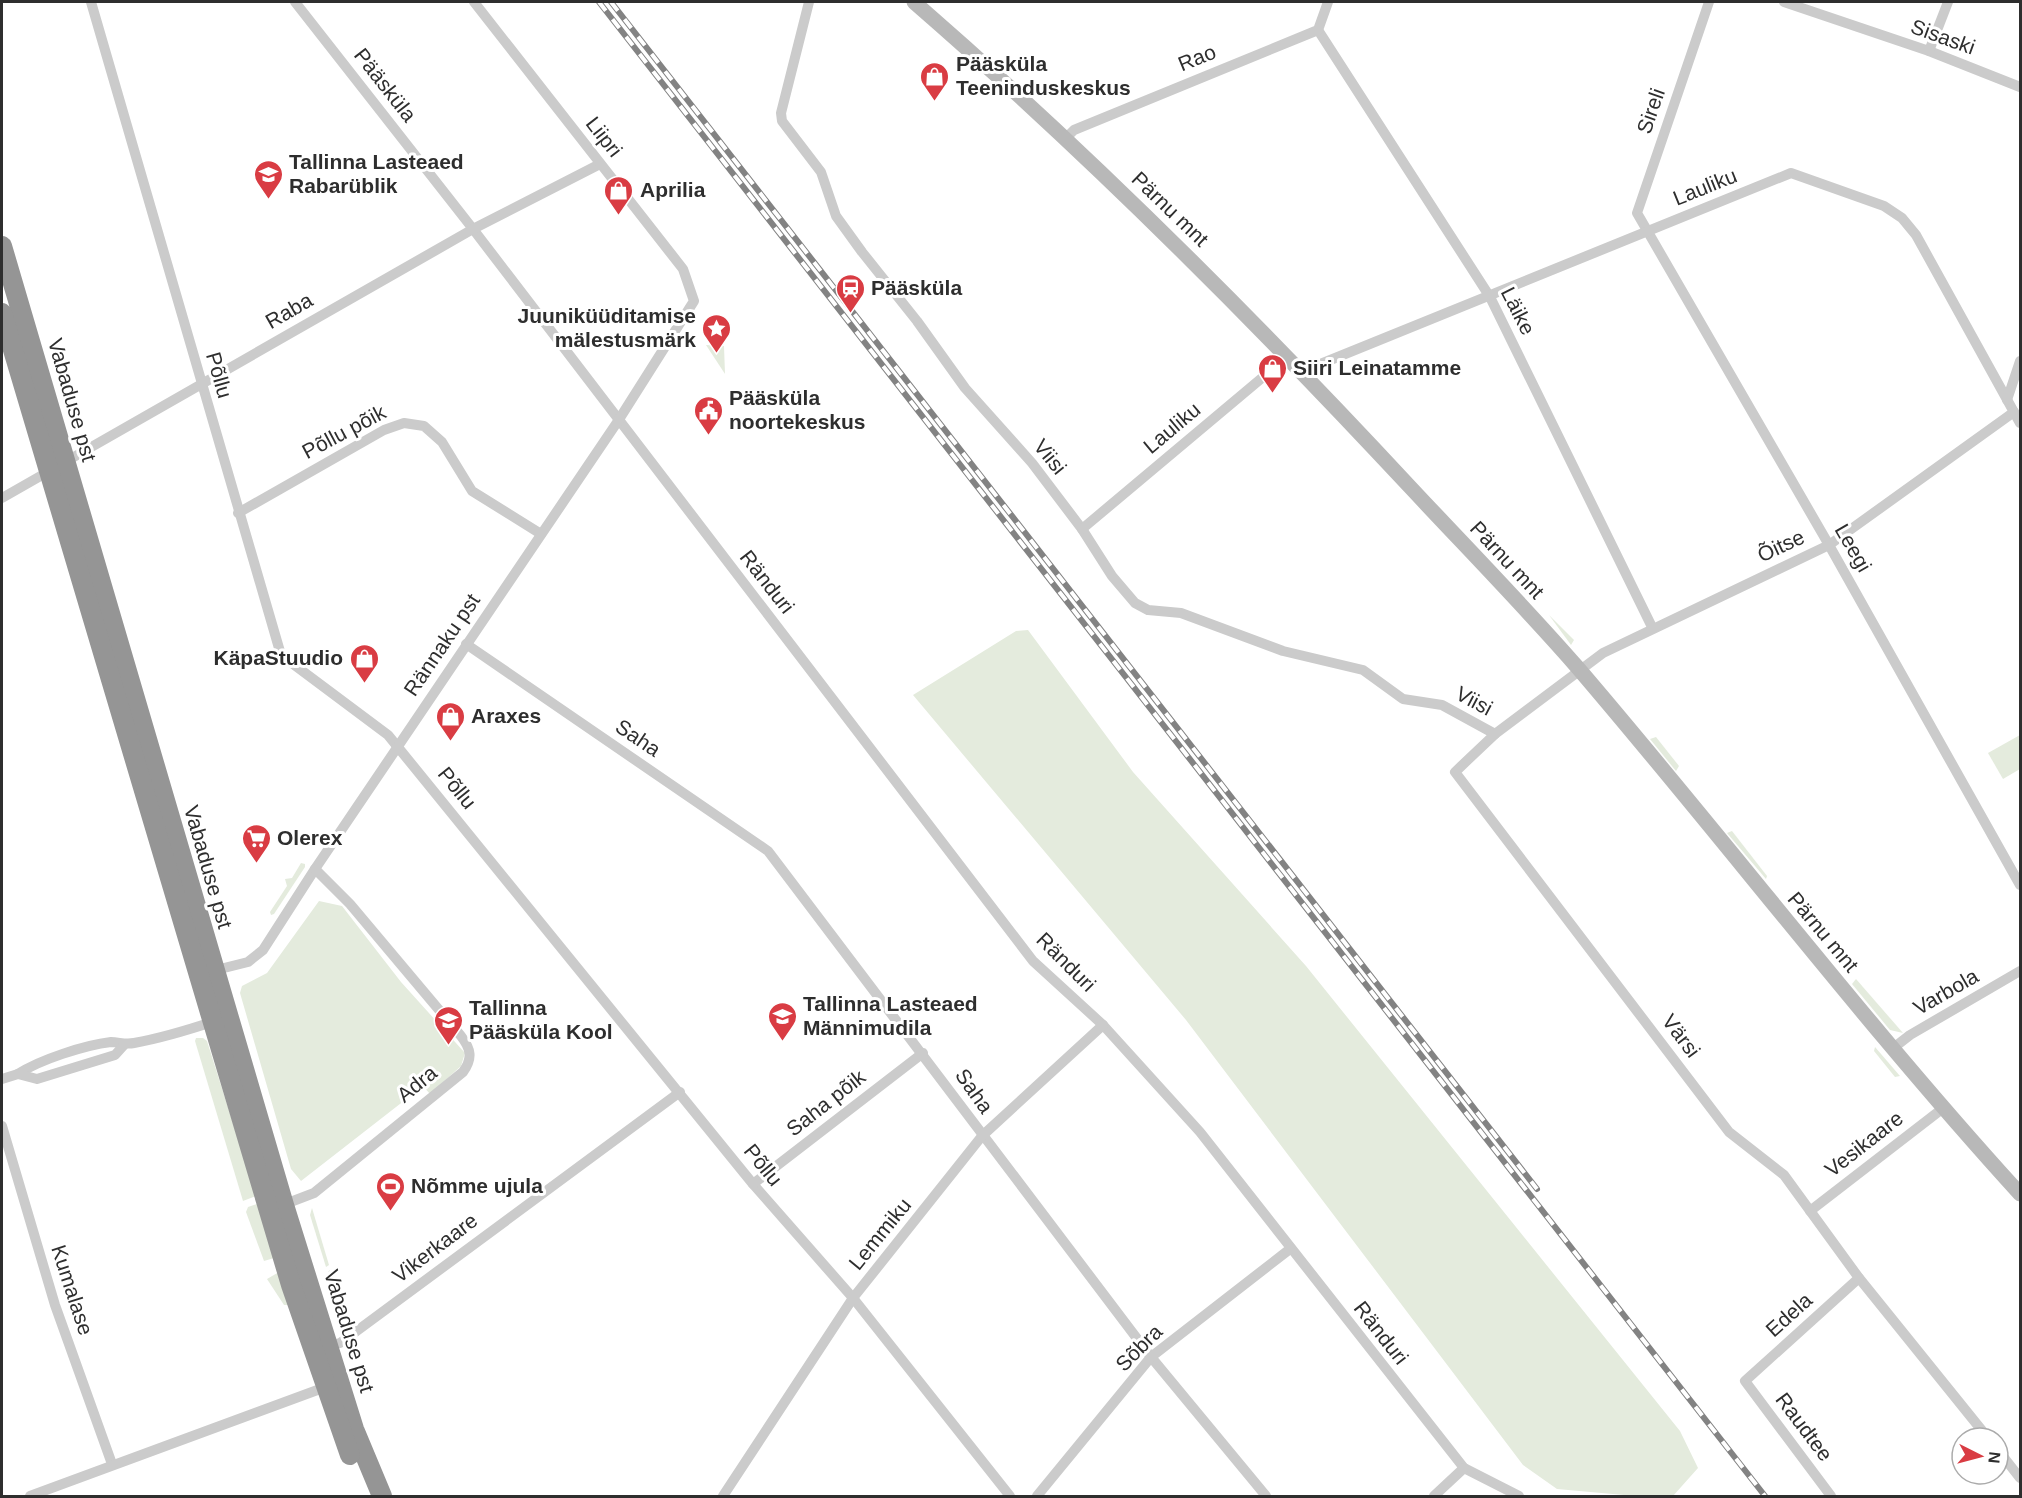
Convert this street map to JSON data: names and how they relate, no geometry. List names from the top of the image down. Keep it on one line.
{"streets":{"highway":["Vabaduse pst"],"main road":["Pärnu mnt"],"street":["Sisaski","Rao","Pääsküla","Sireli","Liipri","Lauliku","Raba","Läike","Põllu","Põllu põik","Viisi","Õitse","Leegi","Ränduri","Rännaku pst","Saha","Varbola","Värsi","Adra","Saha põik","Vesikaare","Lemmiku","Vikerkaare","Kumalase","Edela","Sõbra","Raudtee"]},"crossings":[["Rao","Pärnu mnt"],["Rao","Läike"],["Pääsküla","Raba"],["Pääsküla","Ränduri"],["Pääsküla","Rännaku pst"],["Sireli","Lauliku"],["Sireli","Leegi"],["Liipri","Raba"],["Liipri","Rännaku pst"],["Lauliku","Pärnu mnt"],["Lauliku","Läike"],["Lauliku","Viisi"],["Lauliku","Õitse"],["Lauliku","Leegi"],["Pärnu mnt","Õitse"],["Pärnu mnt","Varbola"],["Pärnu mnt","Värsi"],["Pärnu mnt","Vesikaare"],["Raba","Põllu"],["Raba","Vabaduse pst"],["Läike","Õitse"],["Põllu","Põllu põik"],["Põllu","Rännaku pst"],["Põllu","Saha põik"],["Põllu","Lemmiku"],["Põllu","Vikerkaare"],["Vabaduse pst","Rännaku pst"],["Vabaduse pst","Adra"],["Vabaduse pst","Vikerkaare"],["Põllu põik","Rännaku pst"],["Viisi","Värsi"],["Õitse","Leegi"],["Õitse","Värsi"],["Ränduri","Rännaku pst"],["Ränduri","Lemmiku"],["Ränduri","Sõbra"],["Rännaku pst","Saha"],["Rännaku pst","Adra"],["Saha","Saha põik"],["Saha","Lemmiku"],["Saha","Sõbra"],["Värsi","Vesikaare"],["Värsi","Edela"],["Edela","Raudtee"]],"places":{"shop":["Pääsküla Teeninduskeskus","Aprilia","Siiri Leinatamme","KäpaStuudio","Araxes"],"school or university":["Tallinna Lasteaed Rabarüblik","Tallinna Lasteaed Männimudila","Tallinna Pääsküla Kool"],"station":["Pääsküla"],"place":["Juuniküüditamise mälestusmärk"],"public building":["Pääsküla noortekeskus"],"supermarket":["Olerex"],"sports":["Nõmme ujula"]},"north":"right"}
